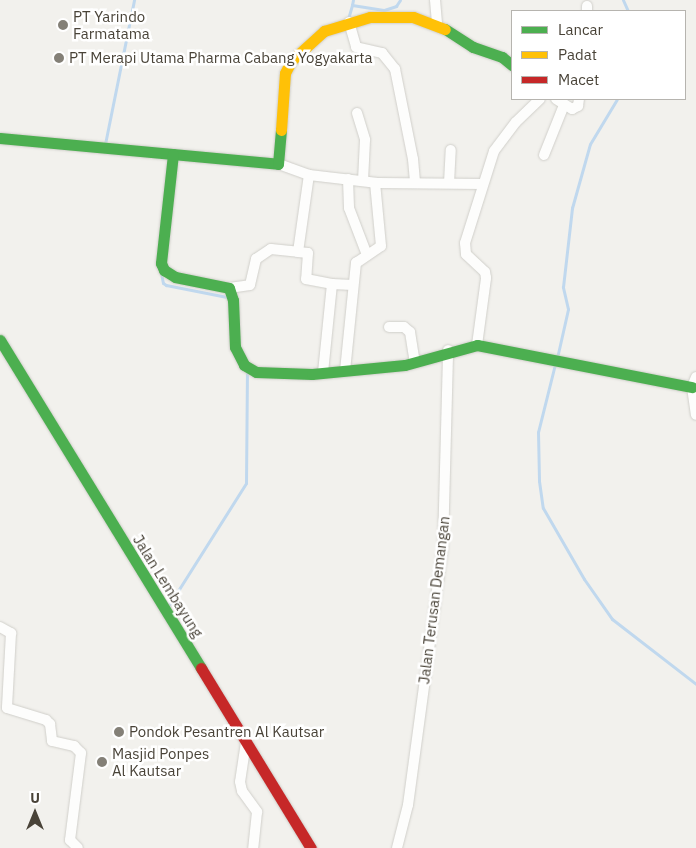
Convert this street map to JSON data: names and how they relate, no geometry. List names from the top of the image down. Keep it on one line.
{"streets":{"street":["Jalan Lembayung","Jalan Terusan Demangan"]},"places":["PT Yarindo Farmatama","PT Merapi Utama Pharma Cabang Yogyakarta","Pondok Pesantren Al Kautsar","Masjid Ponpes Al Kautsar"],"legend":["Lancar","Padat","Macet"],"north":"top"}
